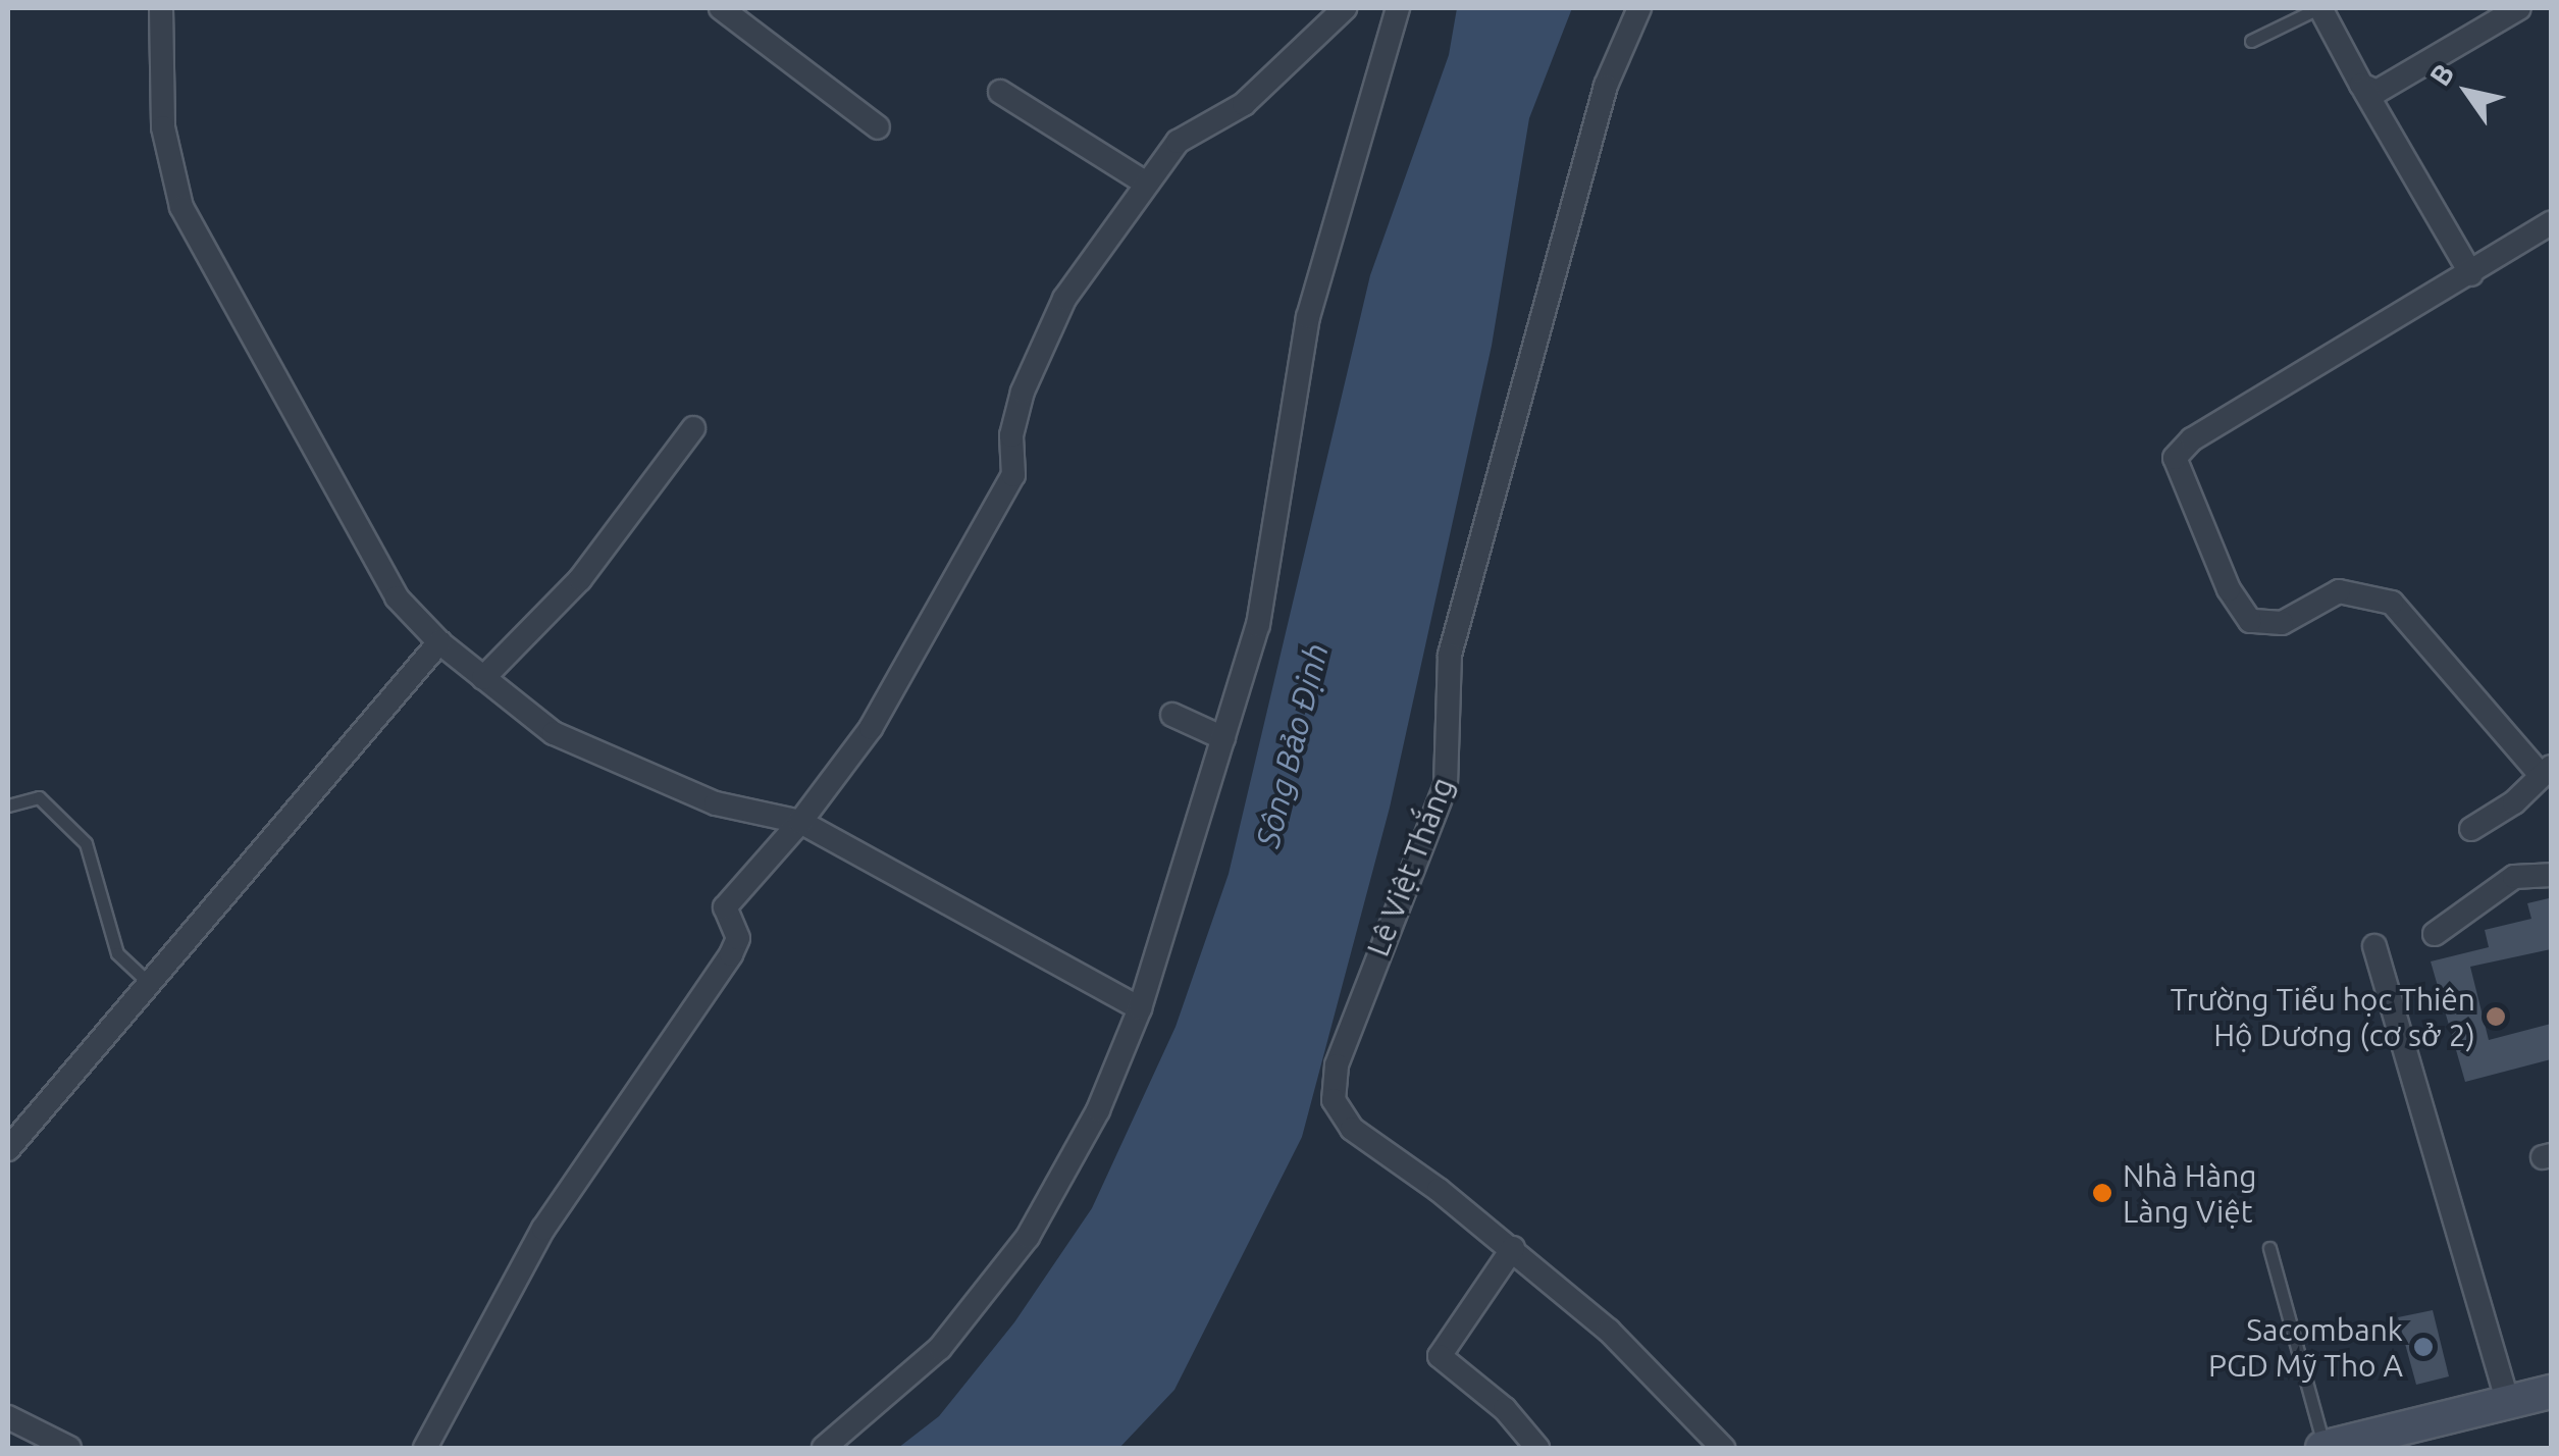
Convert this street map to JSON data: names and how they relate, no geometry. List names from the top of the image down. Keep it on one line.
{"streets":{"street":["Lê Việt Thắng"]},"water":["Sông Bảo Định"],"places":["Trường Tiểu học Thiên Hộ Dương (cơ sở 2)","Nhà Hàng Làng Việt","Sacombank PGD Mỹ Tho A"],"north":"top left"}
